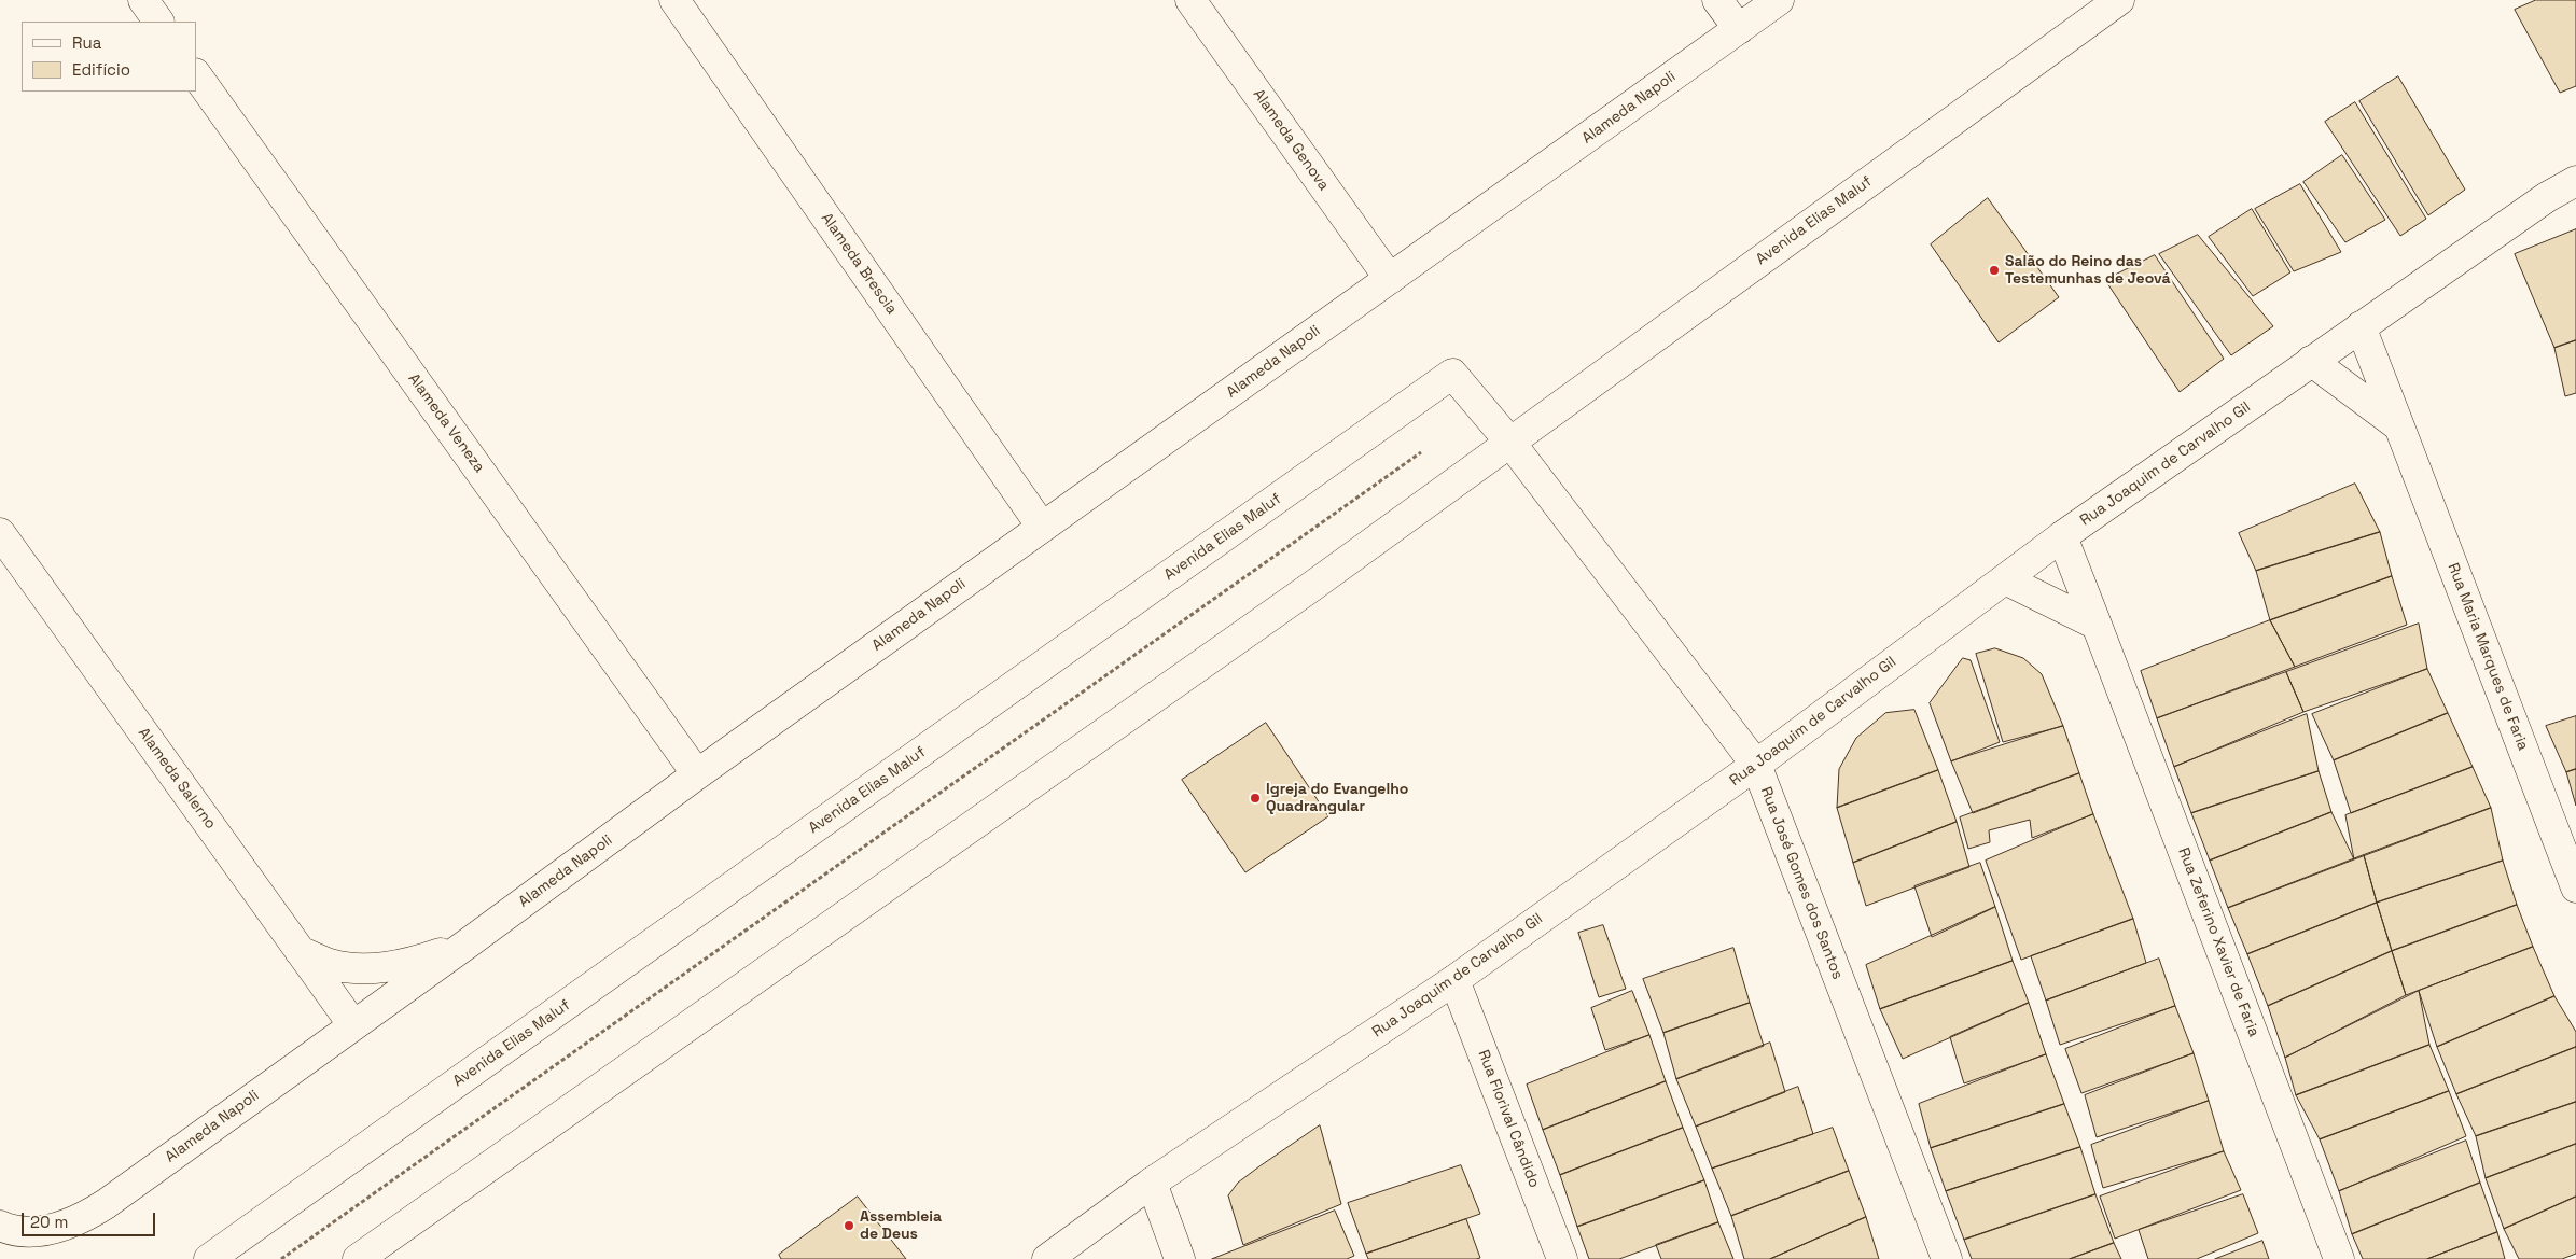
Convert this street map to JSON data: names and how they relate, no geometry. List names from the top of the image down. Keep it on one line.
{"streets":{"street":["Alameda Napoli","Alameda Genova","Avenida Elias Maluf","Alameda Brescia","Alameda Veneza","Rua Joaquim de Carvalho Gil","Rua Maria Marques de Faria","Alameda Salerno","Rua José Gomes dos Santos","Rua Zeferino Xavier de Faria","Rua Florival Cândido"]},"crossings":[["Alameda Napoli","Alameda Genova"],["Alameda Napoli","Alameda Brescia"],["Alameda Napoli","Alameda Veneza"],["Alameda Napoli","Alameda Salerno"],["Avenida Elias Maluf","Rua José Gomes dos Santos"],["Rua Joaquim de Carvalho Gil","Rua Maria Marques de Faria"],["Rua Joaquim de Carvalho Gil","Rua José Gomes dos Santos"],["Rua Joaquim de Carvalho Gil","Rua Zeferino Xavier de Faria"],["Rua Joaquim de Carvalho Gil","Rua Florival Cândido"]],"places":["Salão do Reino das Testemunhas de Jeová","Igreja do Evangelho Quadrangular","Assembleia de Deus"],"legend":["Rua","Edifício"],"scale_bar":"20 m"}
